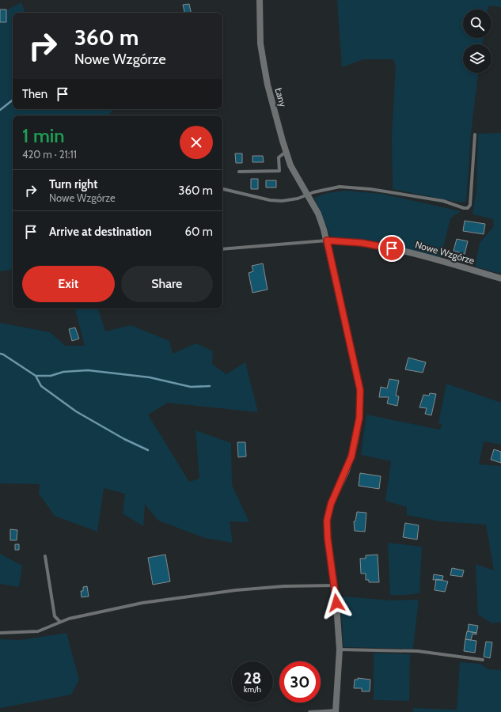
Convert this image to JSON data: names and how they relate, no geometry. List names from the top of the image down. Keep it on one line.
{"streets":{"street":["Łany","Nowe Wzgórze"]},"crossings":[["Łany","Nowe Wzgórze"]],"page":{"turn":["360 m","Nowe Wzgórze"],"then":"Then","heading":["1 min","420 m · 21:11"],"list":[{"name":"Turn right","note":"Nowe Wzgórze","value":"360 m"},{"name":"Arrive at destination","value":"60 m"}],"buttons":["Exit","Share"],"speed":"28 km/h","limit":"30"}}
